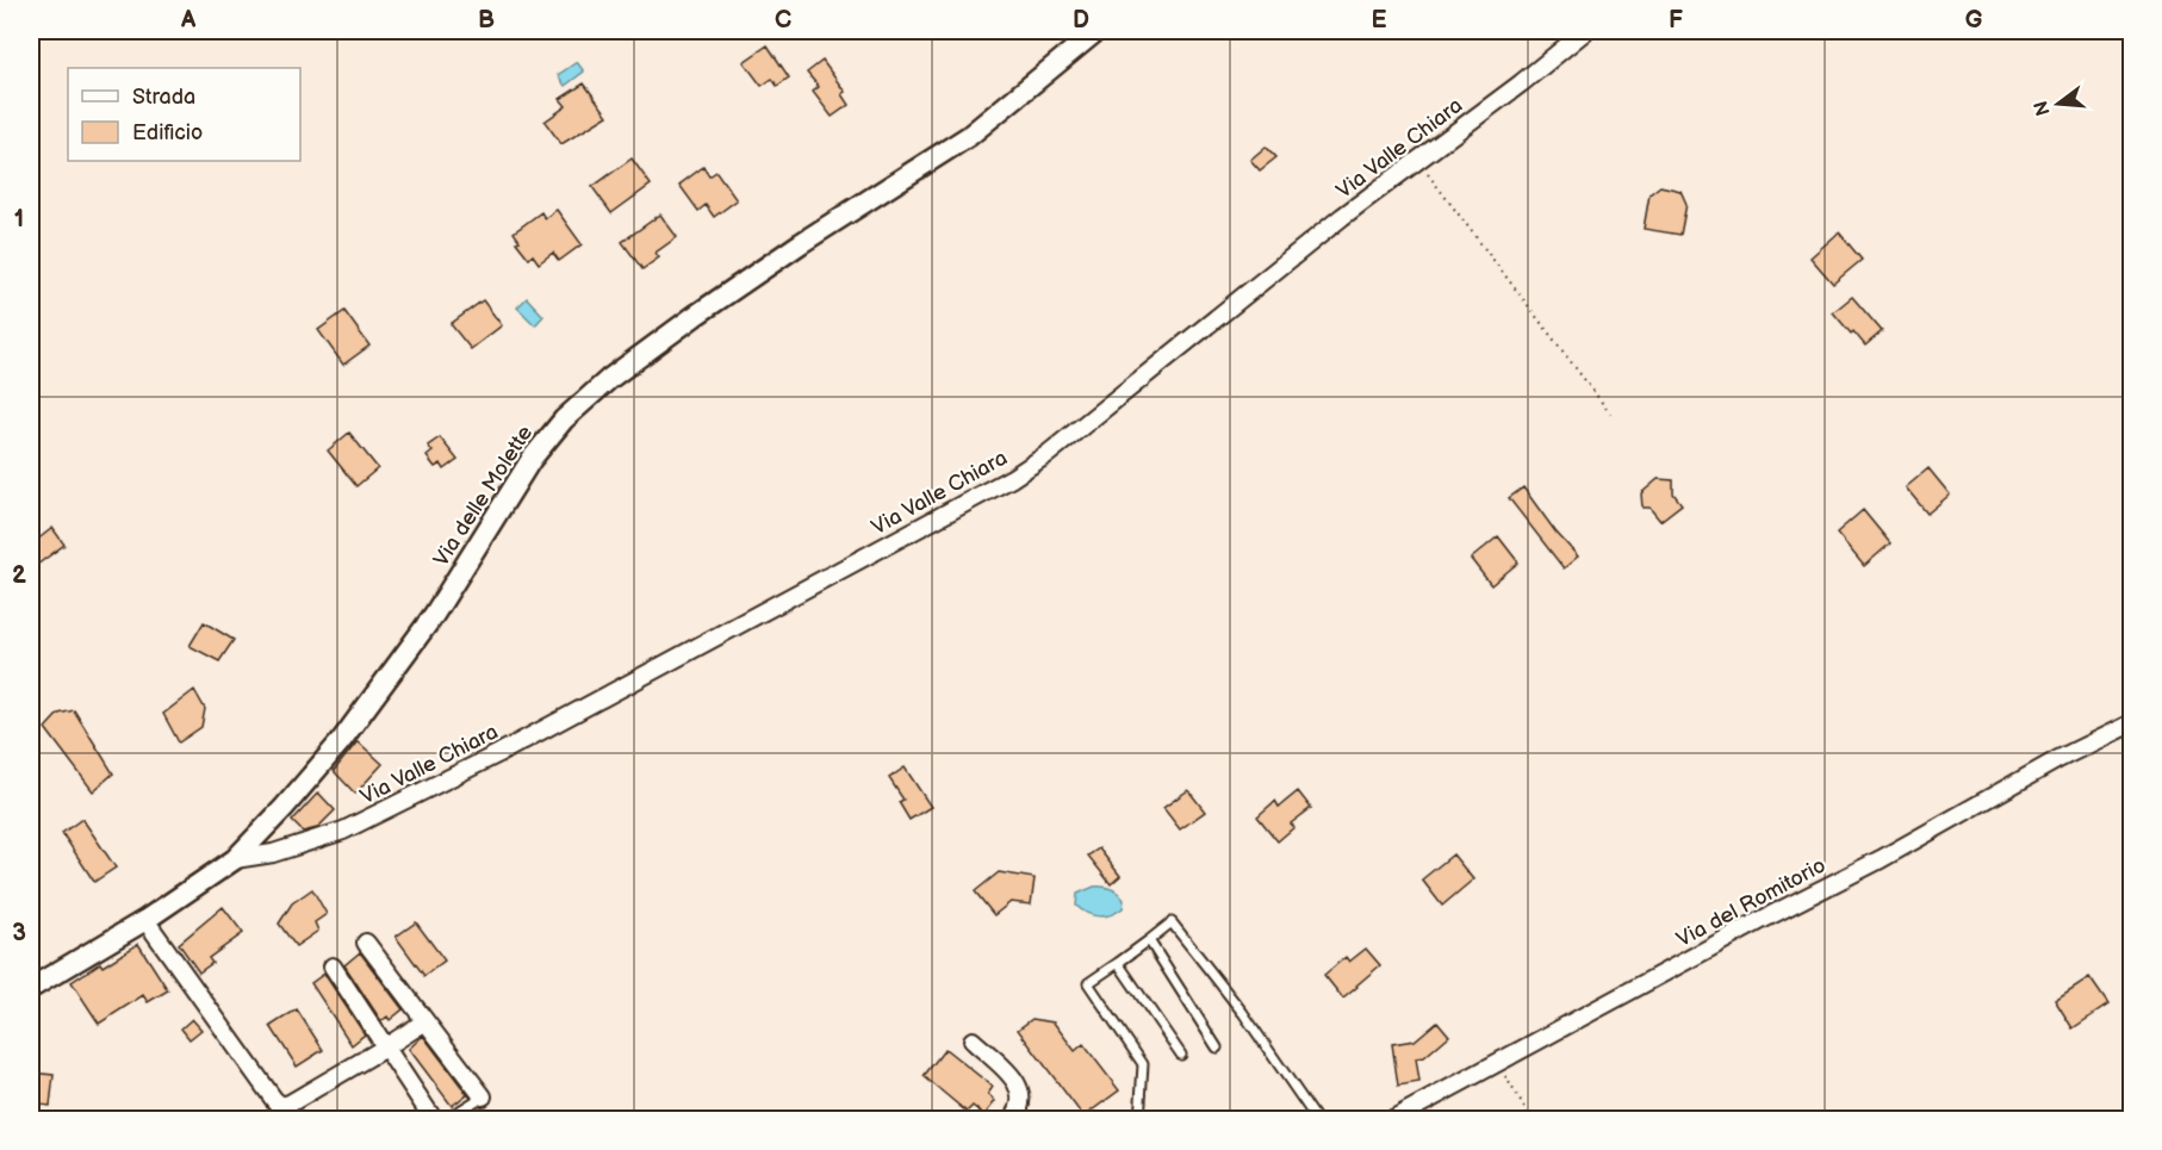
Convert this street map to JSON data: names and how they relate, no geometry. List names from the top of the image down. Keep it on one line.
{"streets":{"street":["Via Valle Chiara","Via delle Molette","Via del Romitorio"]},"crossings":[["Via Valle Chiara","Via delle Molette"]],"legend":["Strada","Edificio"],"north":"left","grid":{"columns":["A","B","C","D","E","F","G"],"rows":["1","2","3"]}}
